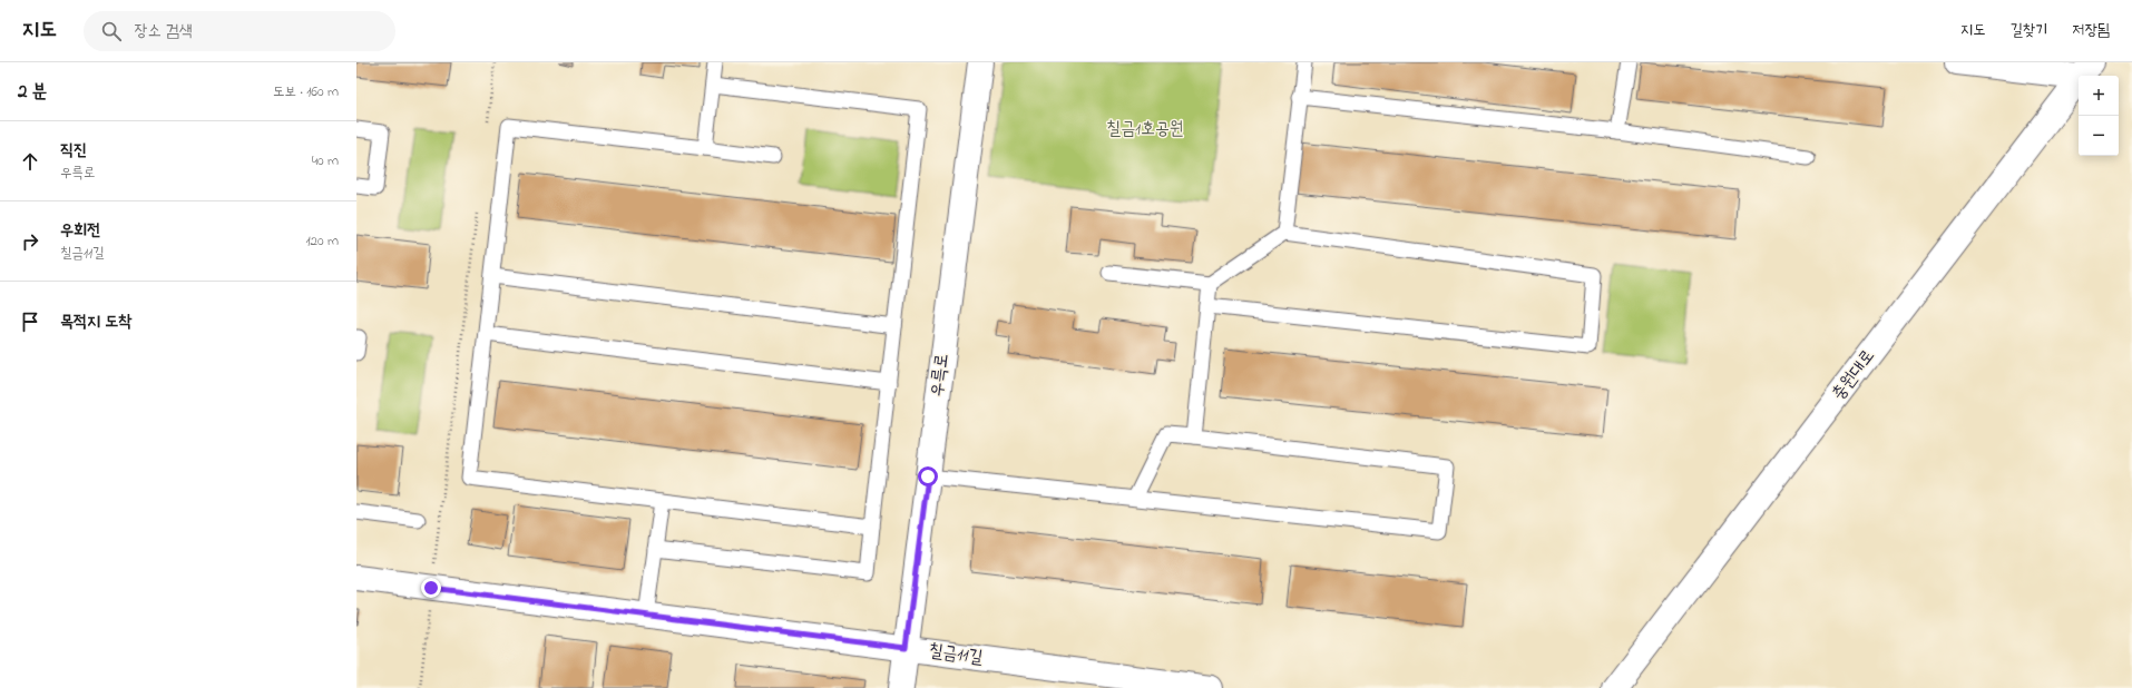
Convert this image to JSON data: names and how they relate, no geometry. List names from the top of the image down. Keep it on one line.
{"streets":{"street":["우륵로","충원대로","칠금11길"]},"crossings":[["우륵로","칠금11길"]],"parks":["칠금1호공원"],"page":{"header":"지도","search":"장소 검색","nav":["지도","길찾기","저장됨"],"heading":["2 분","도보 · 160 m"],"map_buttons":["+","−"],"list":[["직진","우륵로","40 m"],["우회전","칠금11길","120 m"],"목적지 도착"]}}
